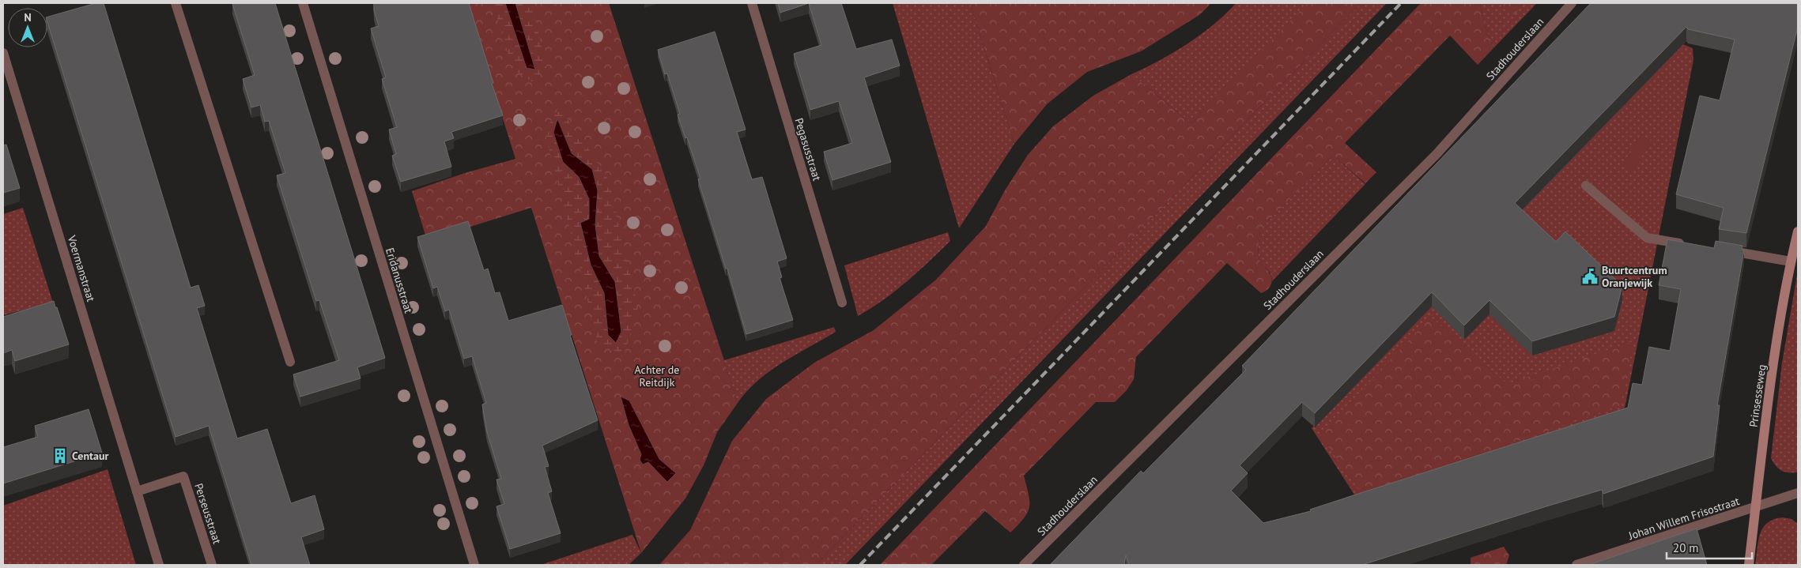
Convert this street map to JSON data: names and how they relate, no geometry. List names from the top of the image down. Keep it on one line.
{"streets":{"street":["Stadhouderslaan","Pegasusstraat","Voermanstraat","Eridanusstraat","Prinsesseweg","Perseusstraat","Johan Willem Frisostraat"]},"crossings":[["Voermanstraat","Perseusstraat"],["Prinsesseweg","Johan Willem Frisostraat"]],"parks":["Achter de Reitdijk"],"places":{"public building":["Buurtcentrum Oranjewijk"],"building":["Centaur"]},"scale_bar":"20 m","north":"top"}
